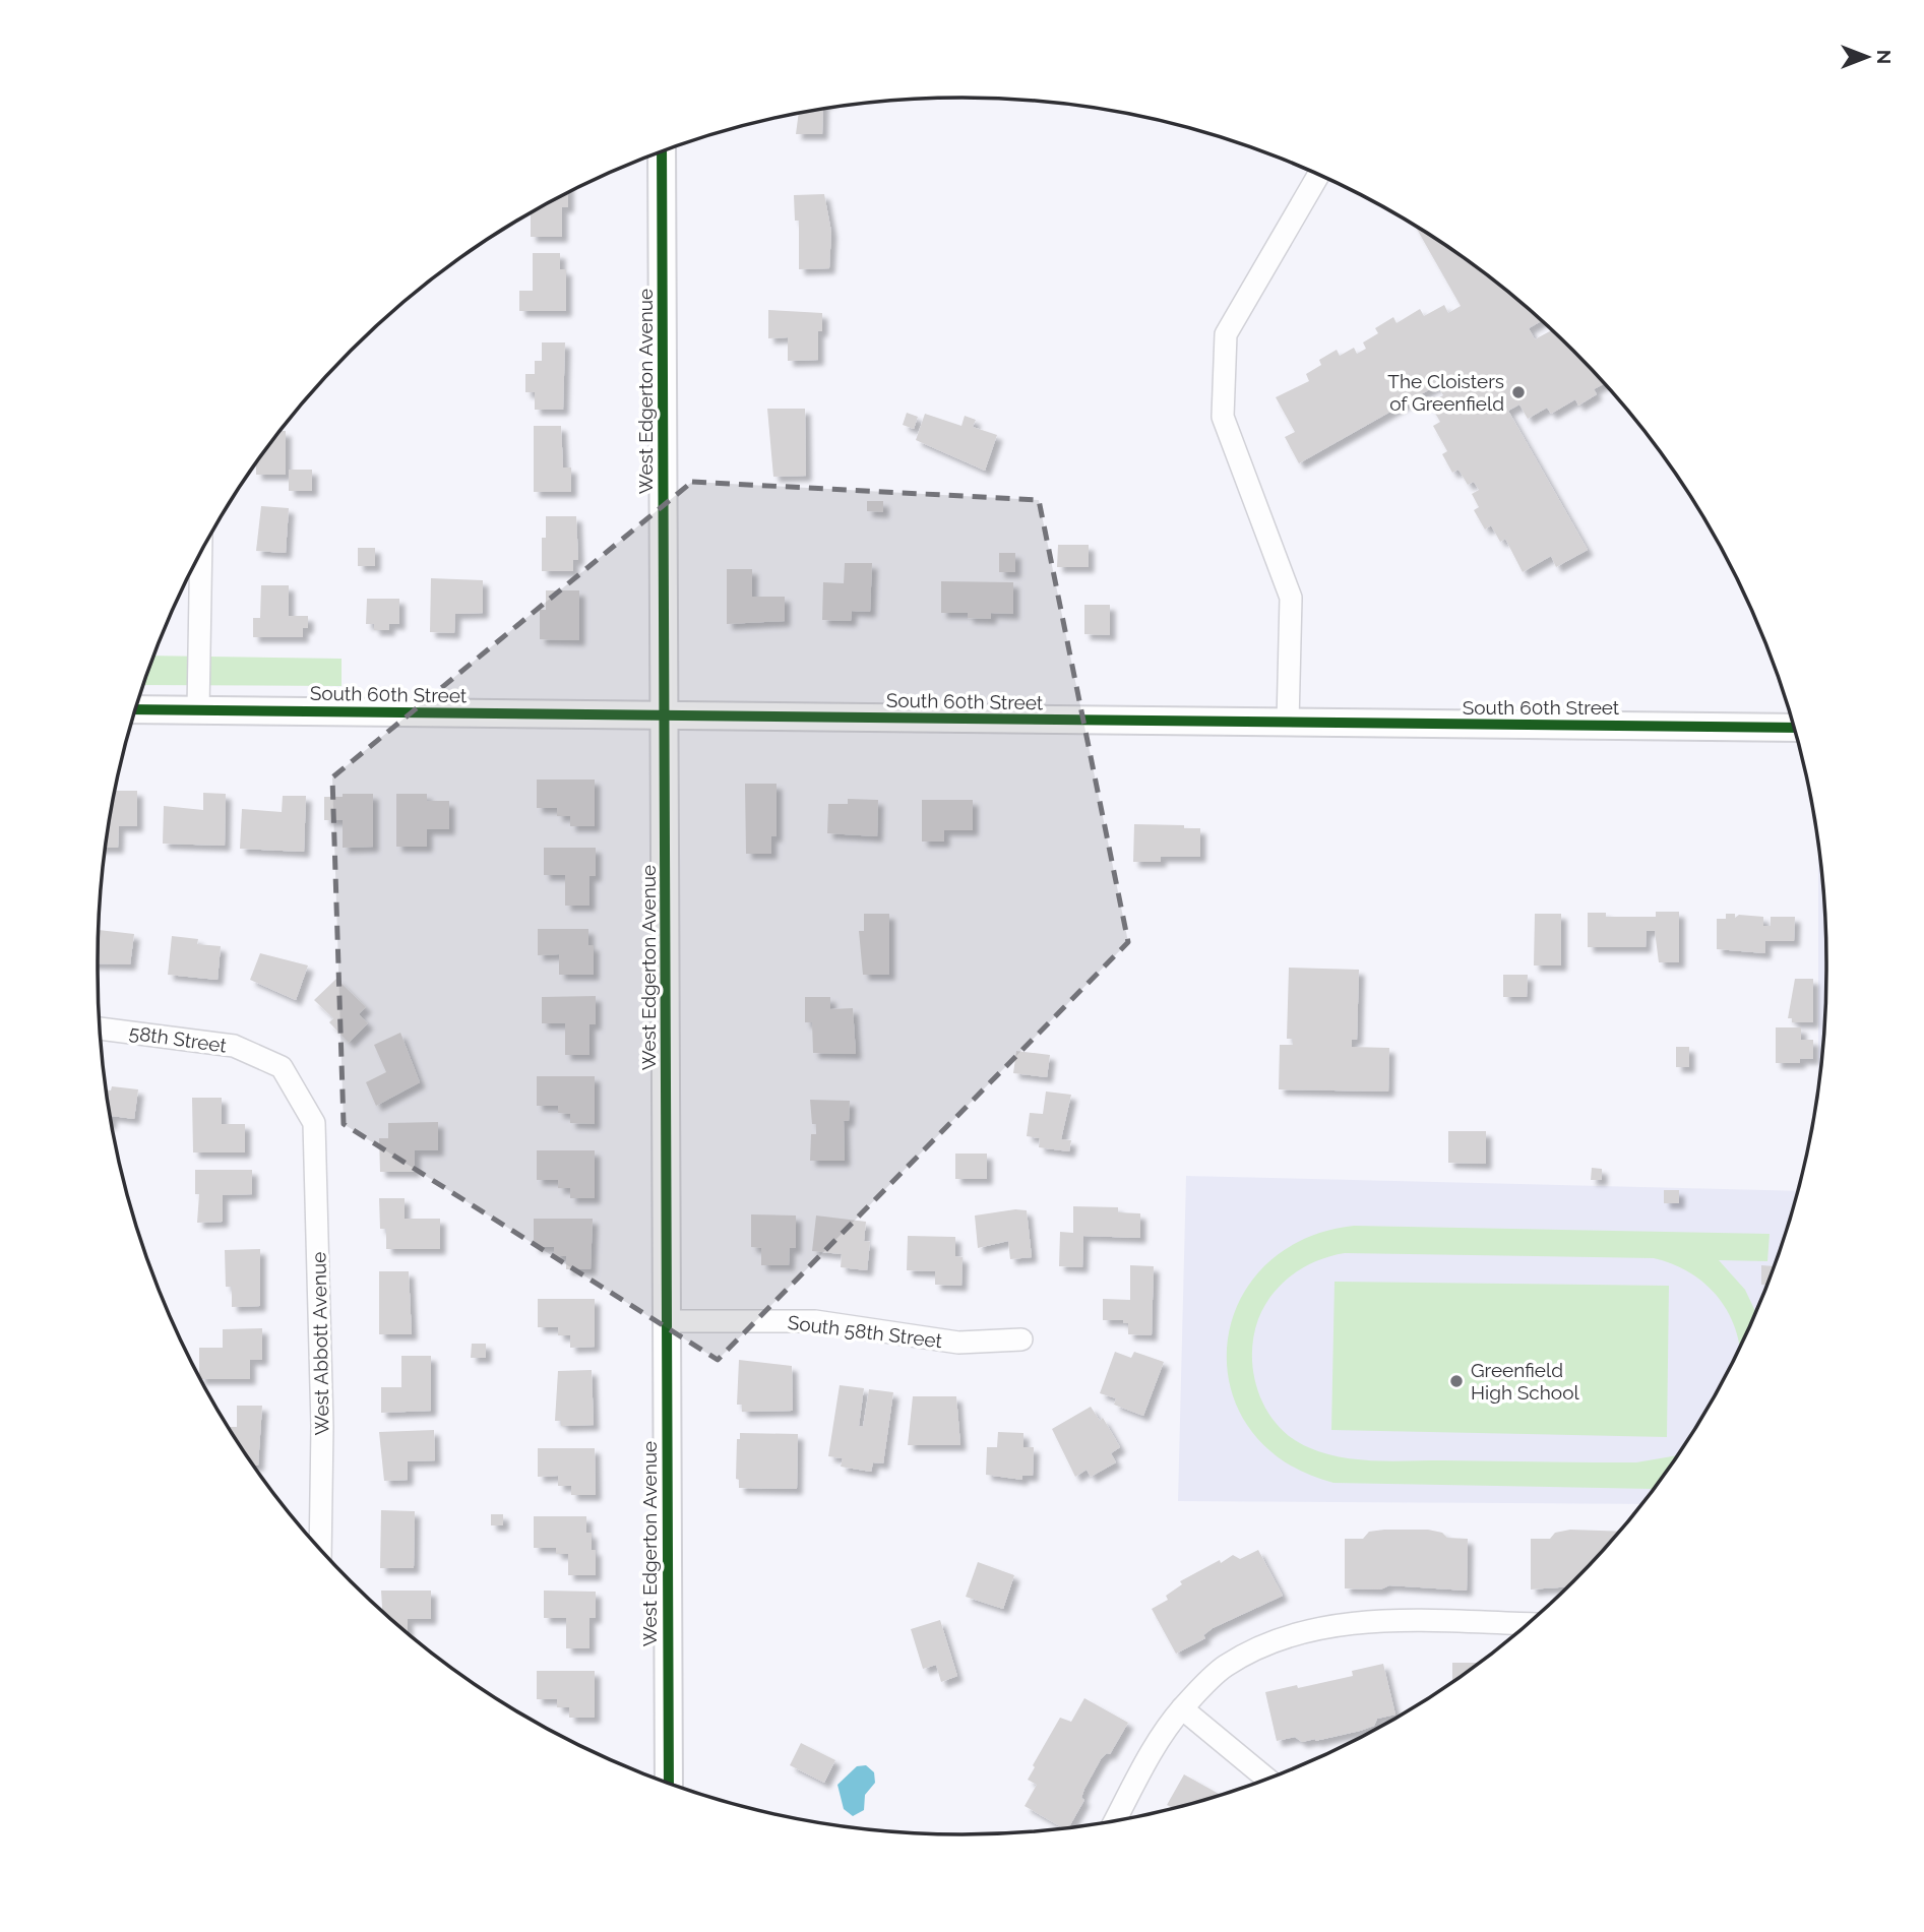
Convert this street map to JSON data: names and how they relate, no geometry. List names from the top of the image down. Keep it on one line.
{"streets":{"street":["West Edgerton Avenue","South 60th Street","58th Street","South 58th Street","West Abbott Avenue"]},"crossings":[["West Edgerton Avenue","South 60th Street"],["West Edgerton Avenue","South 58th Street"],["58th Street","West Abbott Avenue"]],"places":["The Cloisters of Greenfield","Greenfield High School"],"north":"right"}
